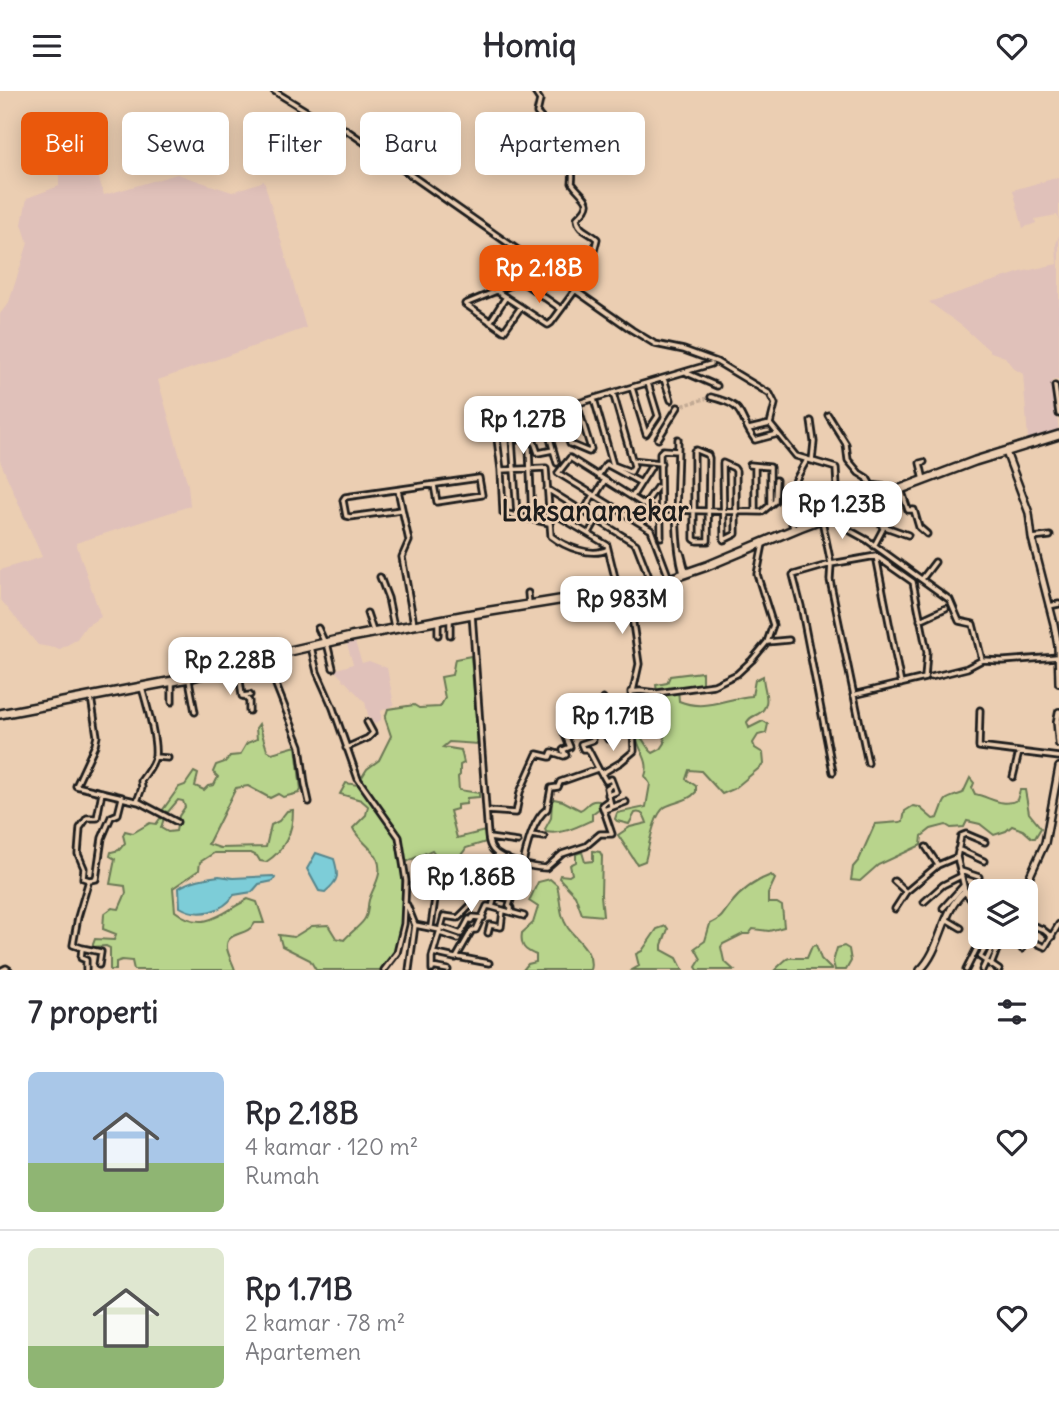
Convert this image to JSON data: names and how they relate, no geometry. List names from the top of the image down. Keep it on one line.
{"districts":["Laksanamekar"],"page":{"header":"Homiq","chip":["Beli","Sewa","Filter","Baru","Apartemen"],"price":["Rp 2.18B","Rp 1.27B","Rp 1.23B","Rp 983M","Rp 2.28B","Rp 1.71B","Rp 1.86B"],"heading":"7 properti","list":[{"name":"Rp 2.18B","note":"4 kamar · 120 m² · Rumah"},{"name":"Rp 1.71B","note":"2 kamar · 78 m² · Apartemen"}]}}
